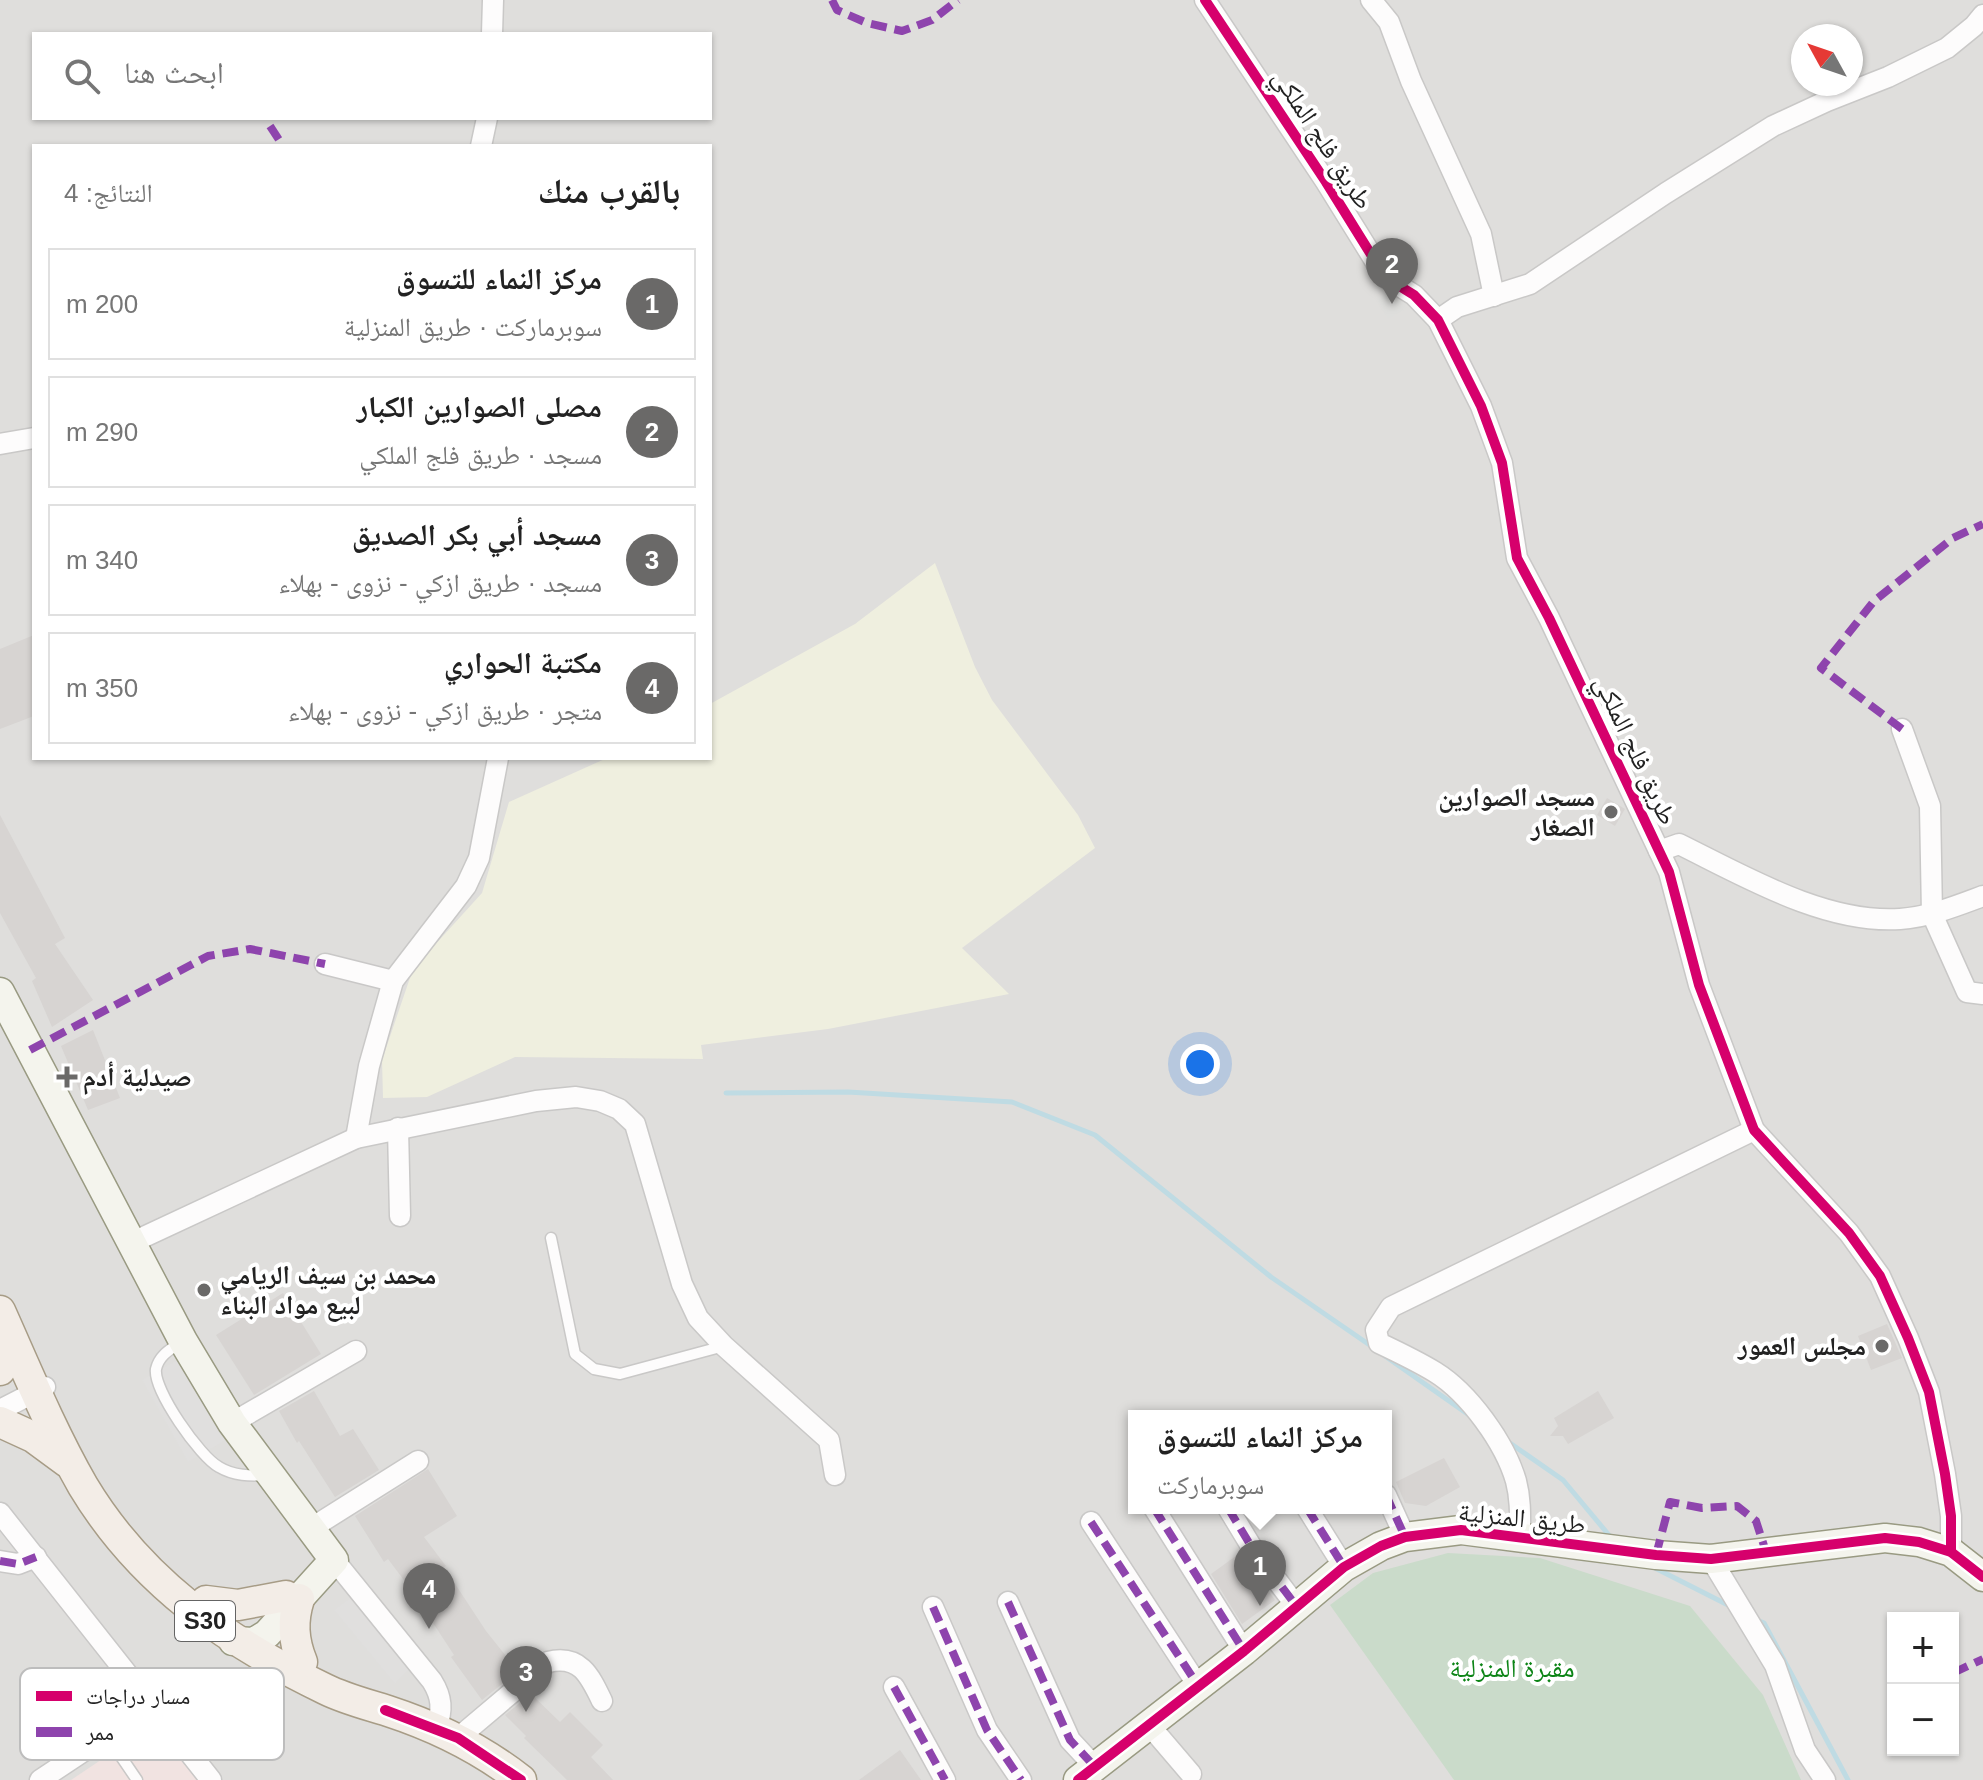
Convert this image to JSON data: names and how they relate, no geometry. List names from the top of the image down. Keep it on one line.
{"streets":{"main road":["S30"],"street":["طريق فلج الملكي","طريق المنزلية"]},"crossings":[["طريق فلج الملكي","طريق المنزلية"]],"parks":["مقبرة المنزلية"],"places":{"other":["مسجد الصوارين الصغار","محمد بن سيف الريامي لبيع مواد البناء","مجلس العمور"],"health":["صيدلية أدم"]},"legend":["مسار دراجات","ممر"],"north":"top left","page":{"search":"ابحث هنا","heading":["بالقرب منك","النتائج: 4"],"pins":["2","1","4","3"],"list":[{"mark":"1","name":"مركز النماء للتسوق","note":"سوبرماركت · طريق المنزلية","value":"200 m"},{"mark":"2","name":"مصلى الصوارين الكبار","note":"مسجد · طريق فلج الملكي","value":"290 m"},{"mark":"3","name":"مسجد أبي بكر الصديق","note":"مسجد · طريق ازكي - نزوى - بهلاء","value":"340 m"},{"mark":"4","name":"مكتبة الحواري","note":"متجر · طريق ازكي - نزوى - بهلاء","value":"350 m"}],"popup":["مركز النماء للتسوق","سوبرماركت"],"map_buttons":["+","−"]}}
